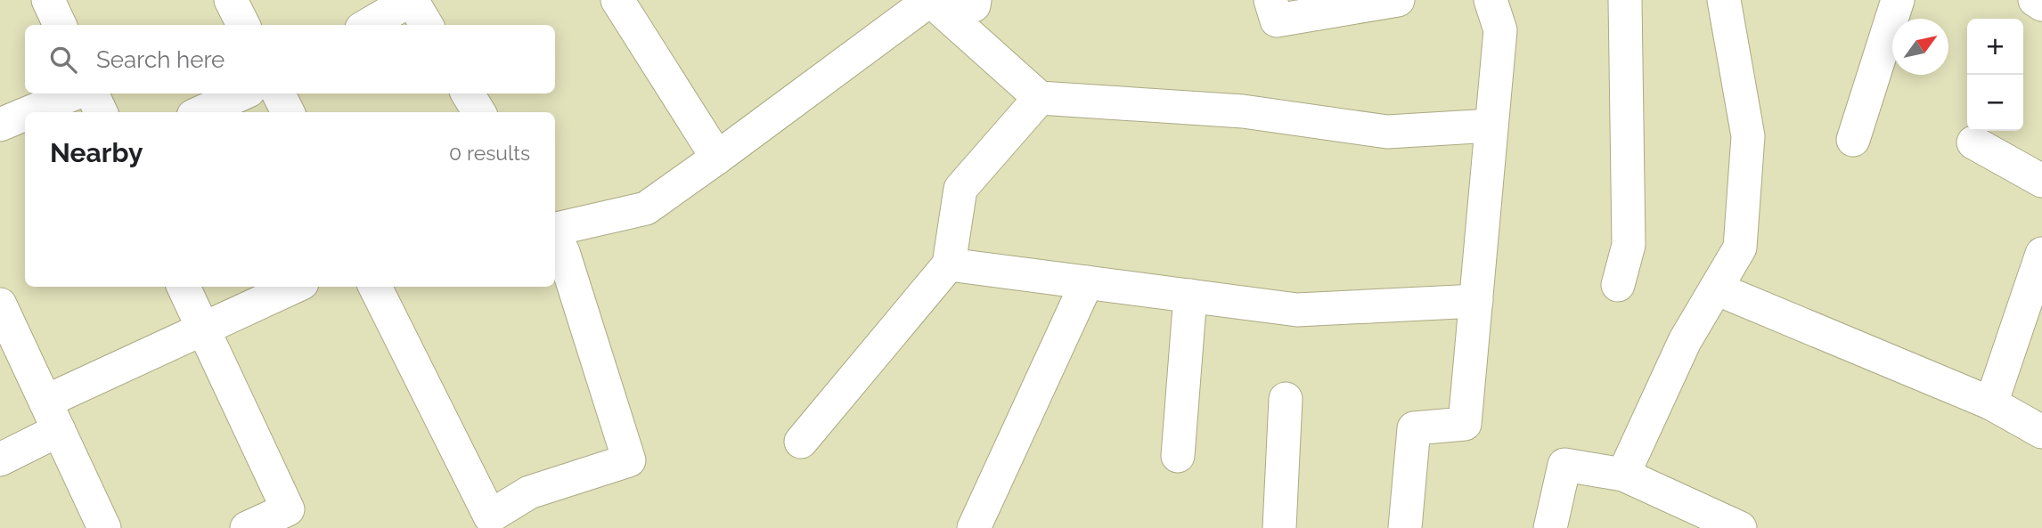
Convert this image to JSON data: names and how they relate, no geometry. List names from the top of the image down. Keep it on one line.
{"north":"top right","page":{"map_buttons":["+","−"],"search":"Search here","heading":["Nearby","0 results"]}}
